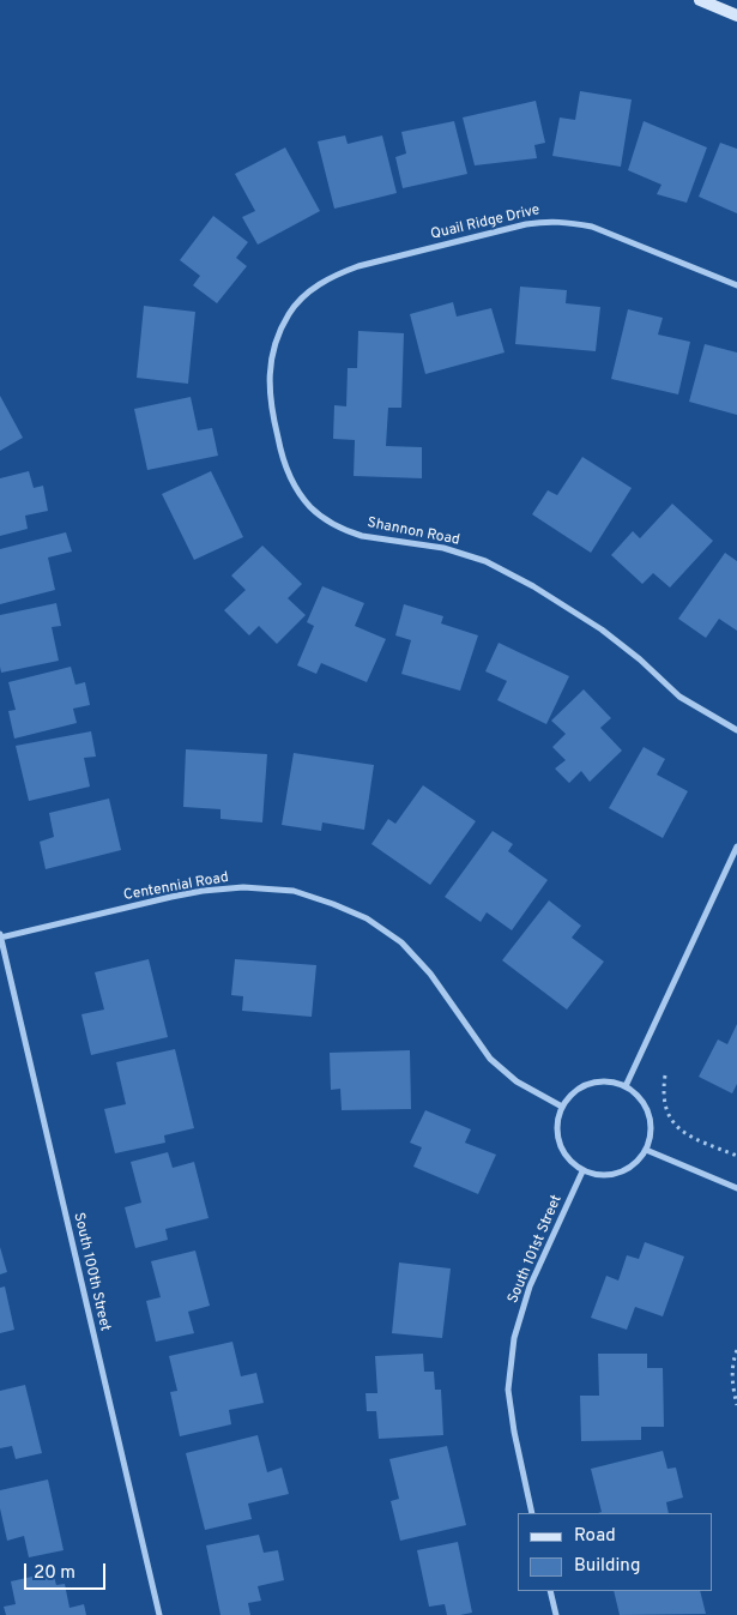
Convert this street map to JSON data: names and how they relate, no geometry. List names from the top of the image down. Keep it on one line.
{"streets":{"street":["Quail Ridge Drive","Shannon Road","Centennial Road","South 101st Street","South 100th Street"]},"crossings":[["Quail Ridge Drive","Shannon Road"],["Centennial Road","South 101st Street"],["Centennial Road","South 100th Street"]],"legend":["Road","Building"],"scale_bar":"20 m"}
